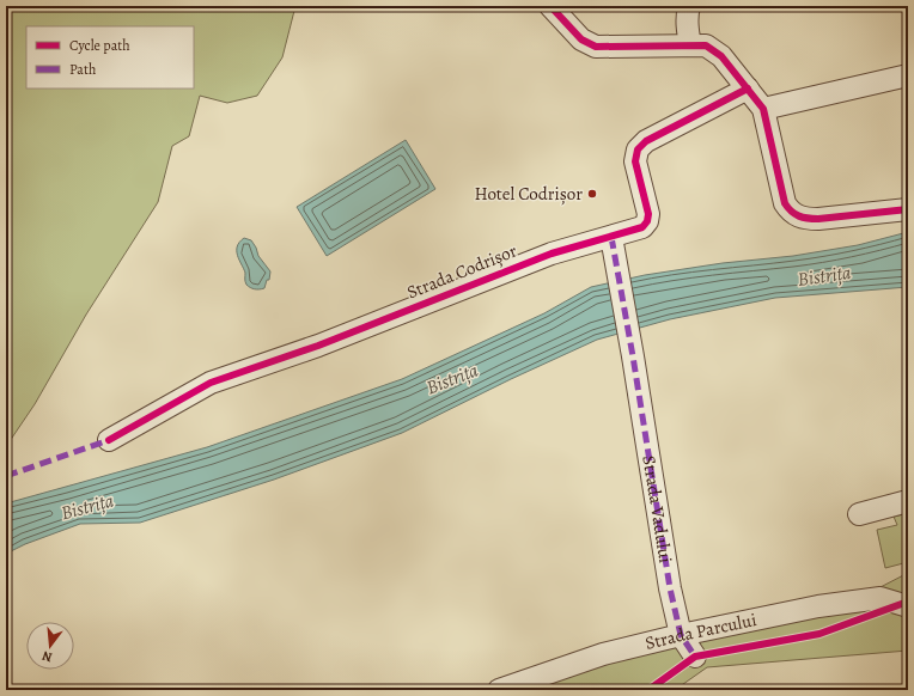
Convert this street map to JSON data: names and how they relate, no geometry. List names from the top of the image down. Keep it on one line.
{"streets":{"street":["Strada Codrișor","Strada Vadului","Strada Parcului"]},"crossings":[["Strada Codrișor","Strada Vadului"],["Strada Vadului","Strada Parcului"]],"water":["Bistrița"],"places":["Hotel Codrișor"],"legend":["Cycle path","Path"],"north":"bottom"}
